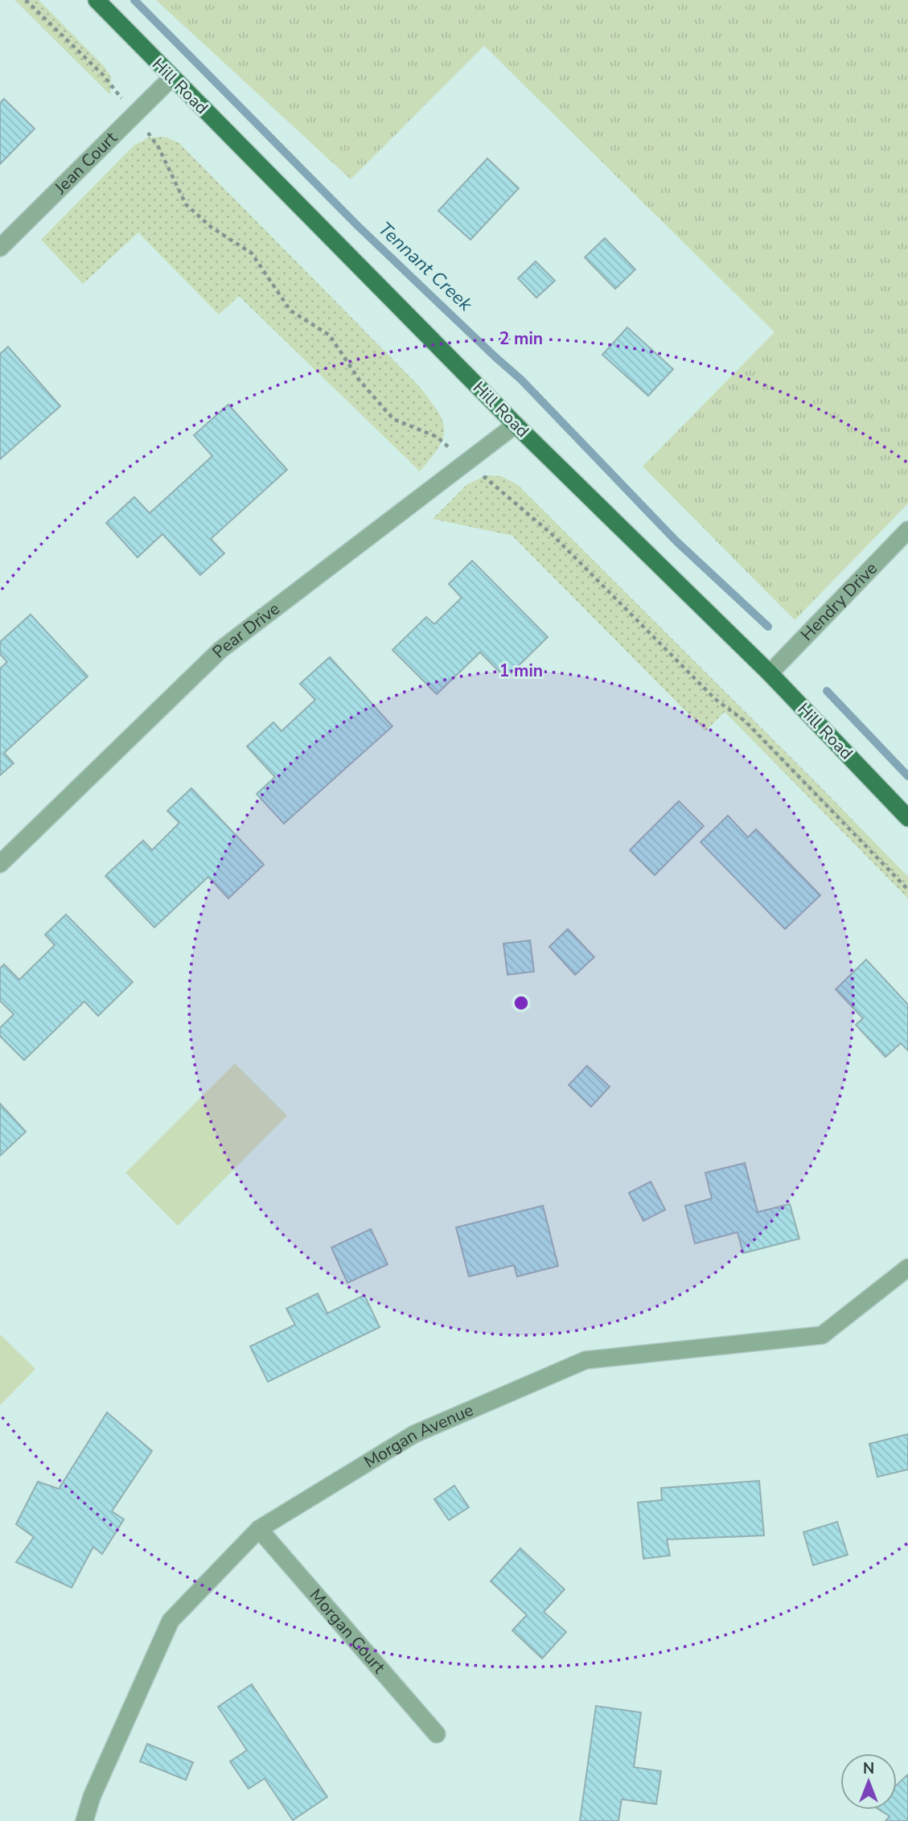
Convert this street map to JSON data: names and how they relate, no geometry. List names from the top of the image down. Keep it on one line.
{"streets":{"main road":["Hill Road"],"street":["Jean Court","Hendry Drive","Pear Drive","Morgan Avenue","Morgan Court"]},"crossings":[["Hill Road","Jean Court"],["Hill Road","Hendry Drive"],["Hill Road","Pear Drive"],["Morgan Avenue","Morgan Court"]],"water":["Tennant Creek"],"north":"top","rings":["2 min","1 min"]}
